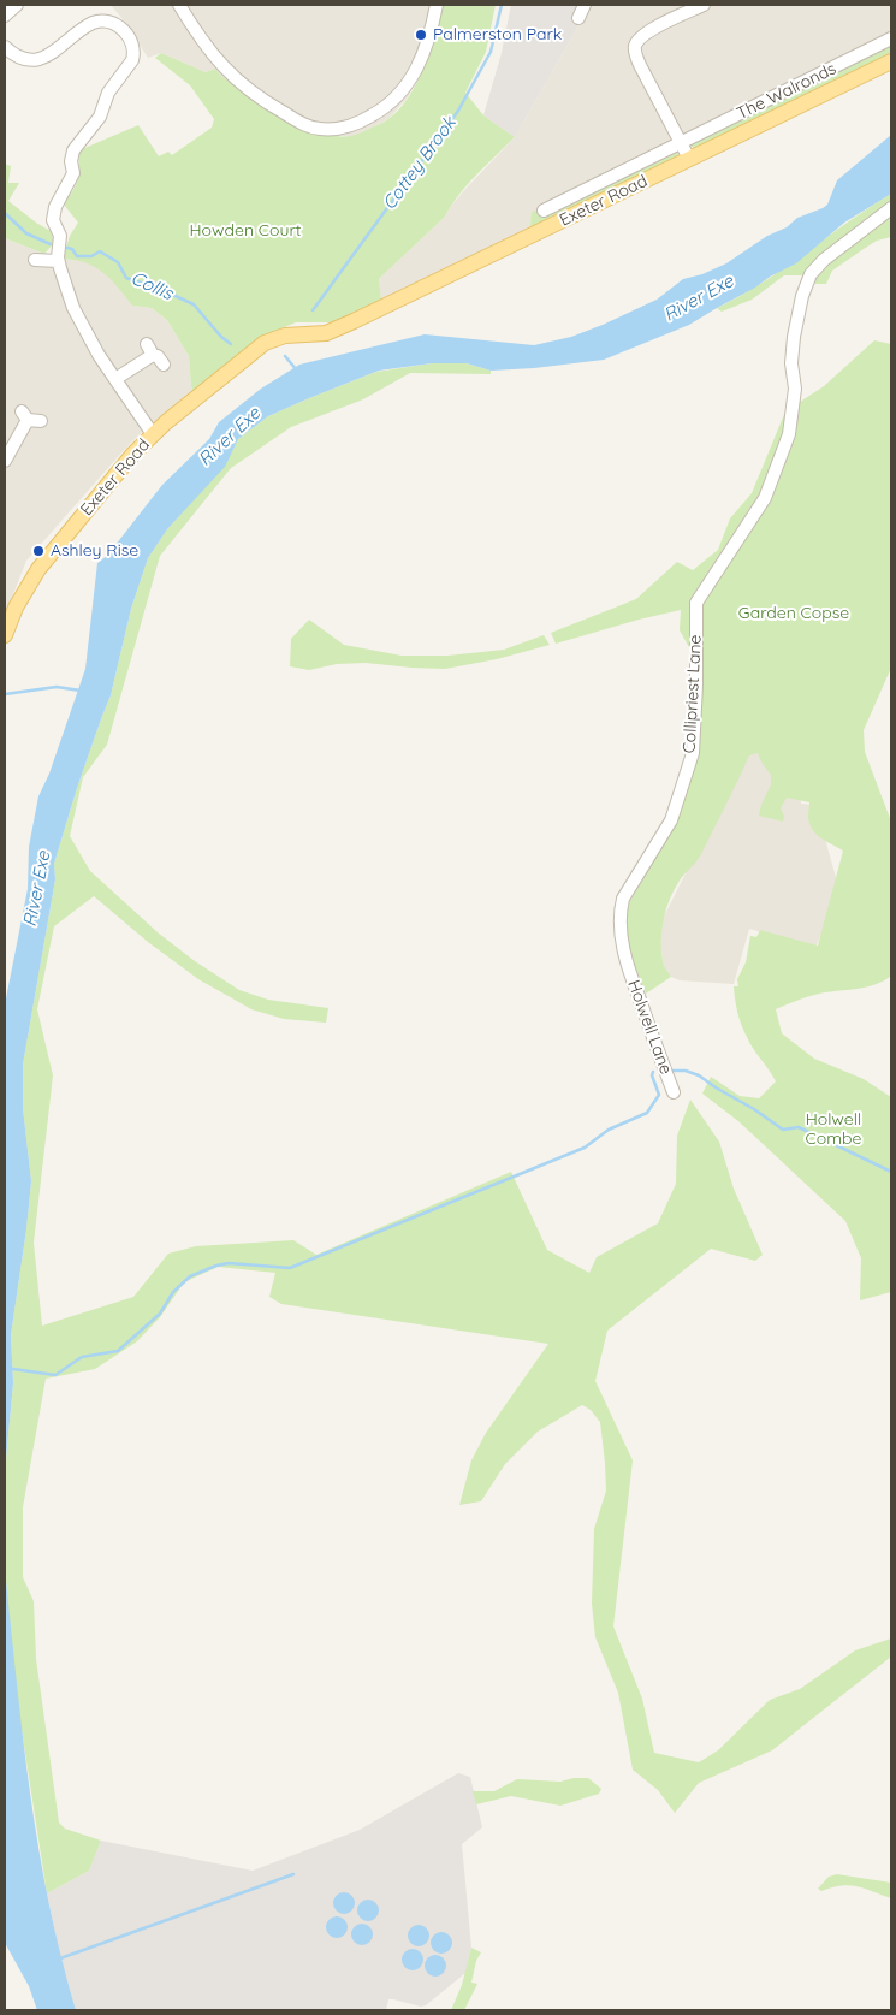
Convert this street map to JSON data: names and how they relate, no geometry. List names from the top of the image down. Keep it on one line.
{"streets":{"main road":["Exeter Road"],"street":["The Walronds","Collipriest Lane","Holwell Lane"]},"crossings":[["Collipriest Lane","Holwell Lane"]],"water":["Cottey Brook","Collis","River Exe"],"parks":["Howden Court","Garden Copse","Holwell Combe"],"places":["Palmerston Park","Ashley Rise"]}
